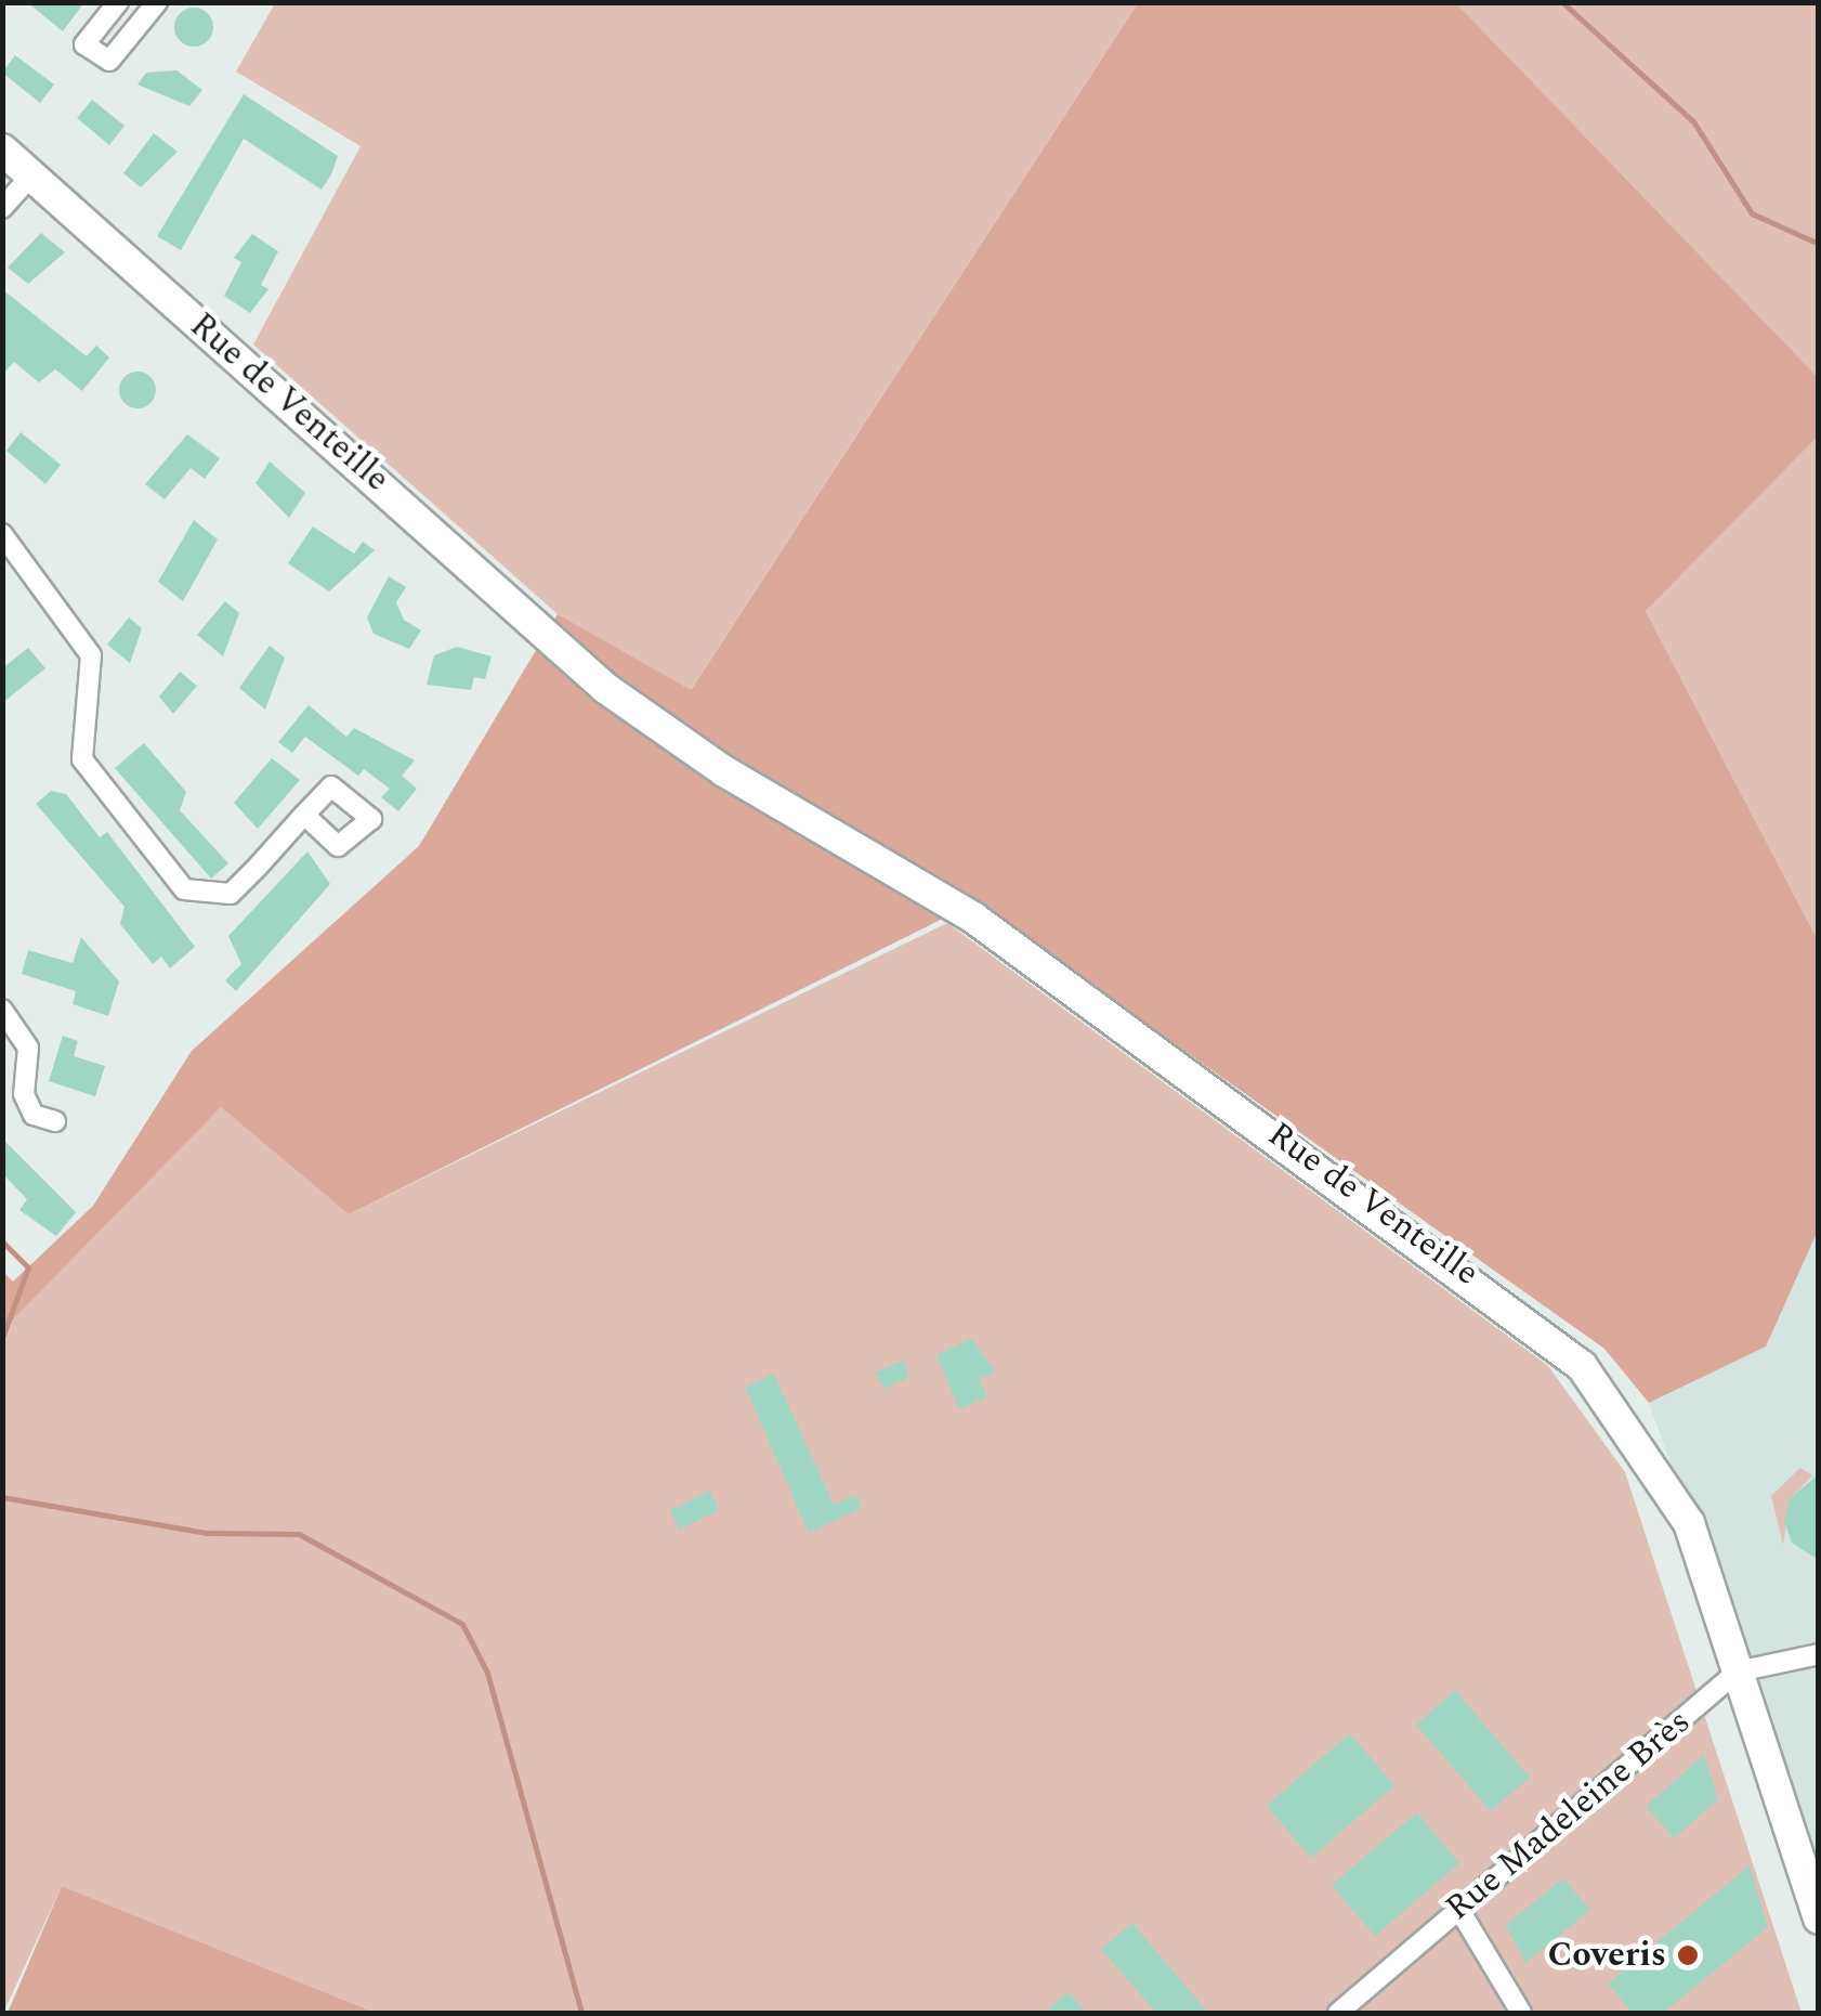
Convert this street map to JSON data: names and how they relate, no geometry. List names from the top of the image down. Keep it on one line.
{"streets":{"street":["Rue de Venteille","Rue Madeleine Brès"]},"crossings":[["Rue de Venteille","Rue Madeleine Brès"]],"places":["Coveris"]}
